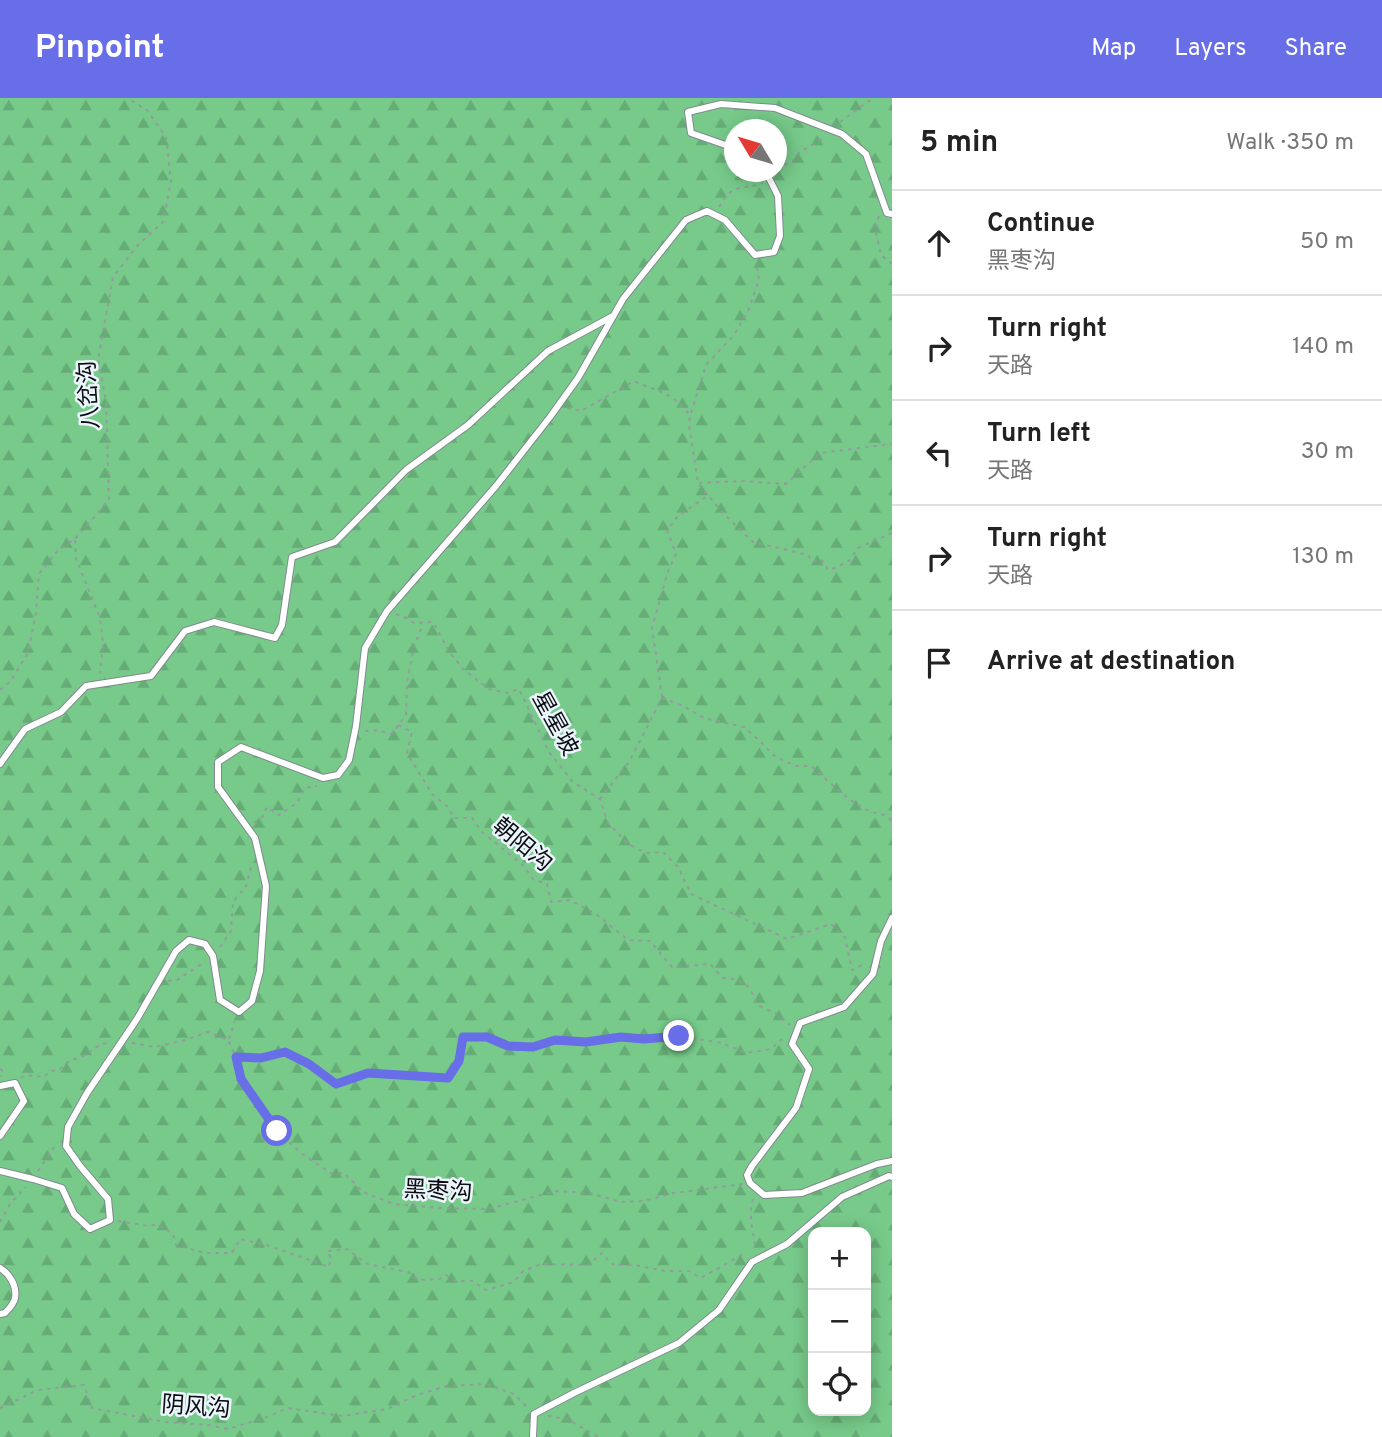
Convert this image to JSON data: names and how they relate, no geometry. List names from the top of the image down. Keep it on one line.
{"streets":{"path":["八岔沟","星星坡","朝阳沟","黑枣沟","阴风沟"]},"north":"top left","page":{"header":"Pinpoint","nav":["Map","Layers","Share"],"heading":["5 min","Walk · 350 m"],"list":[["Continue","黑枣沟","50 m"],["Turn right","天路","140 m"],["Turn left","天路","30 m"],["Turn right","天路","130 m"],"Arrive at destination"],"map_buttons":["+","−"]}}
